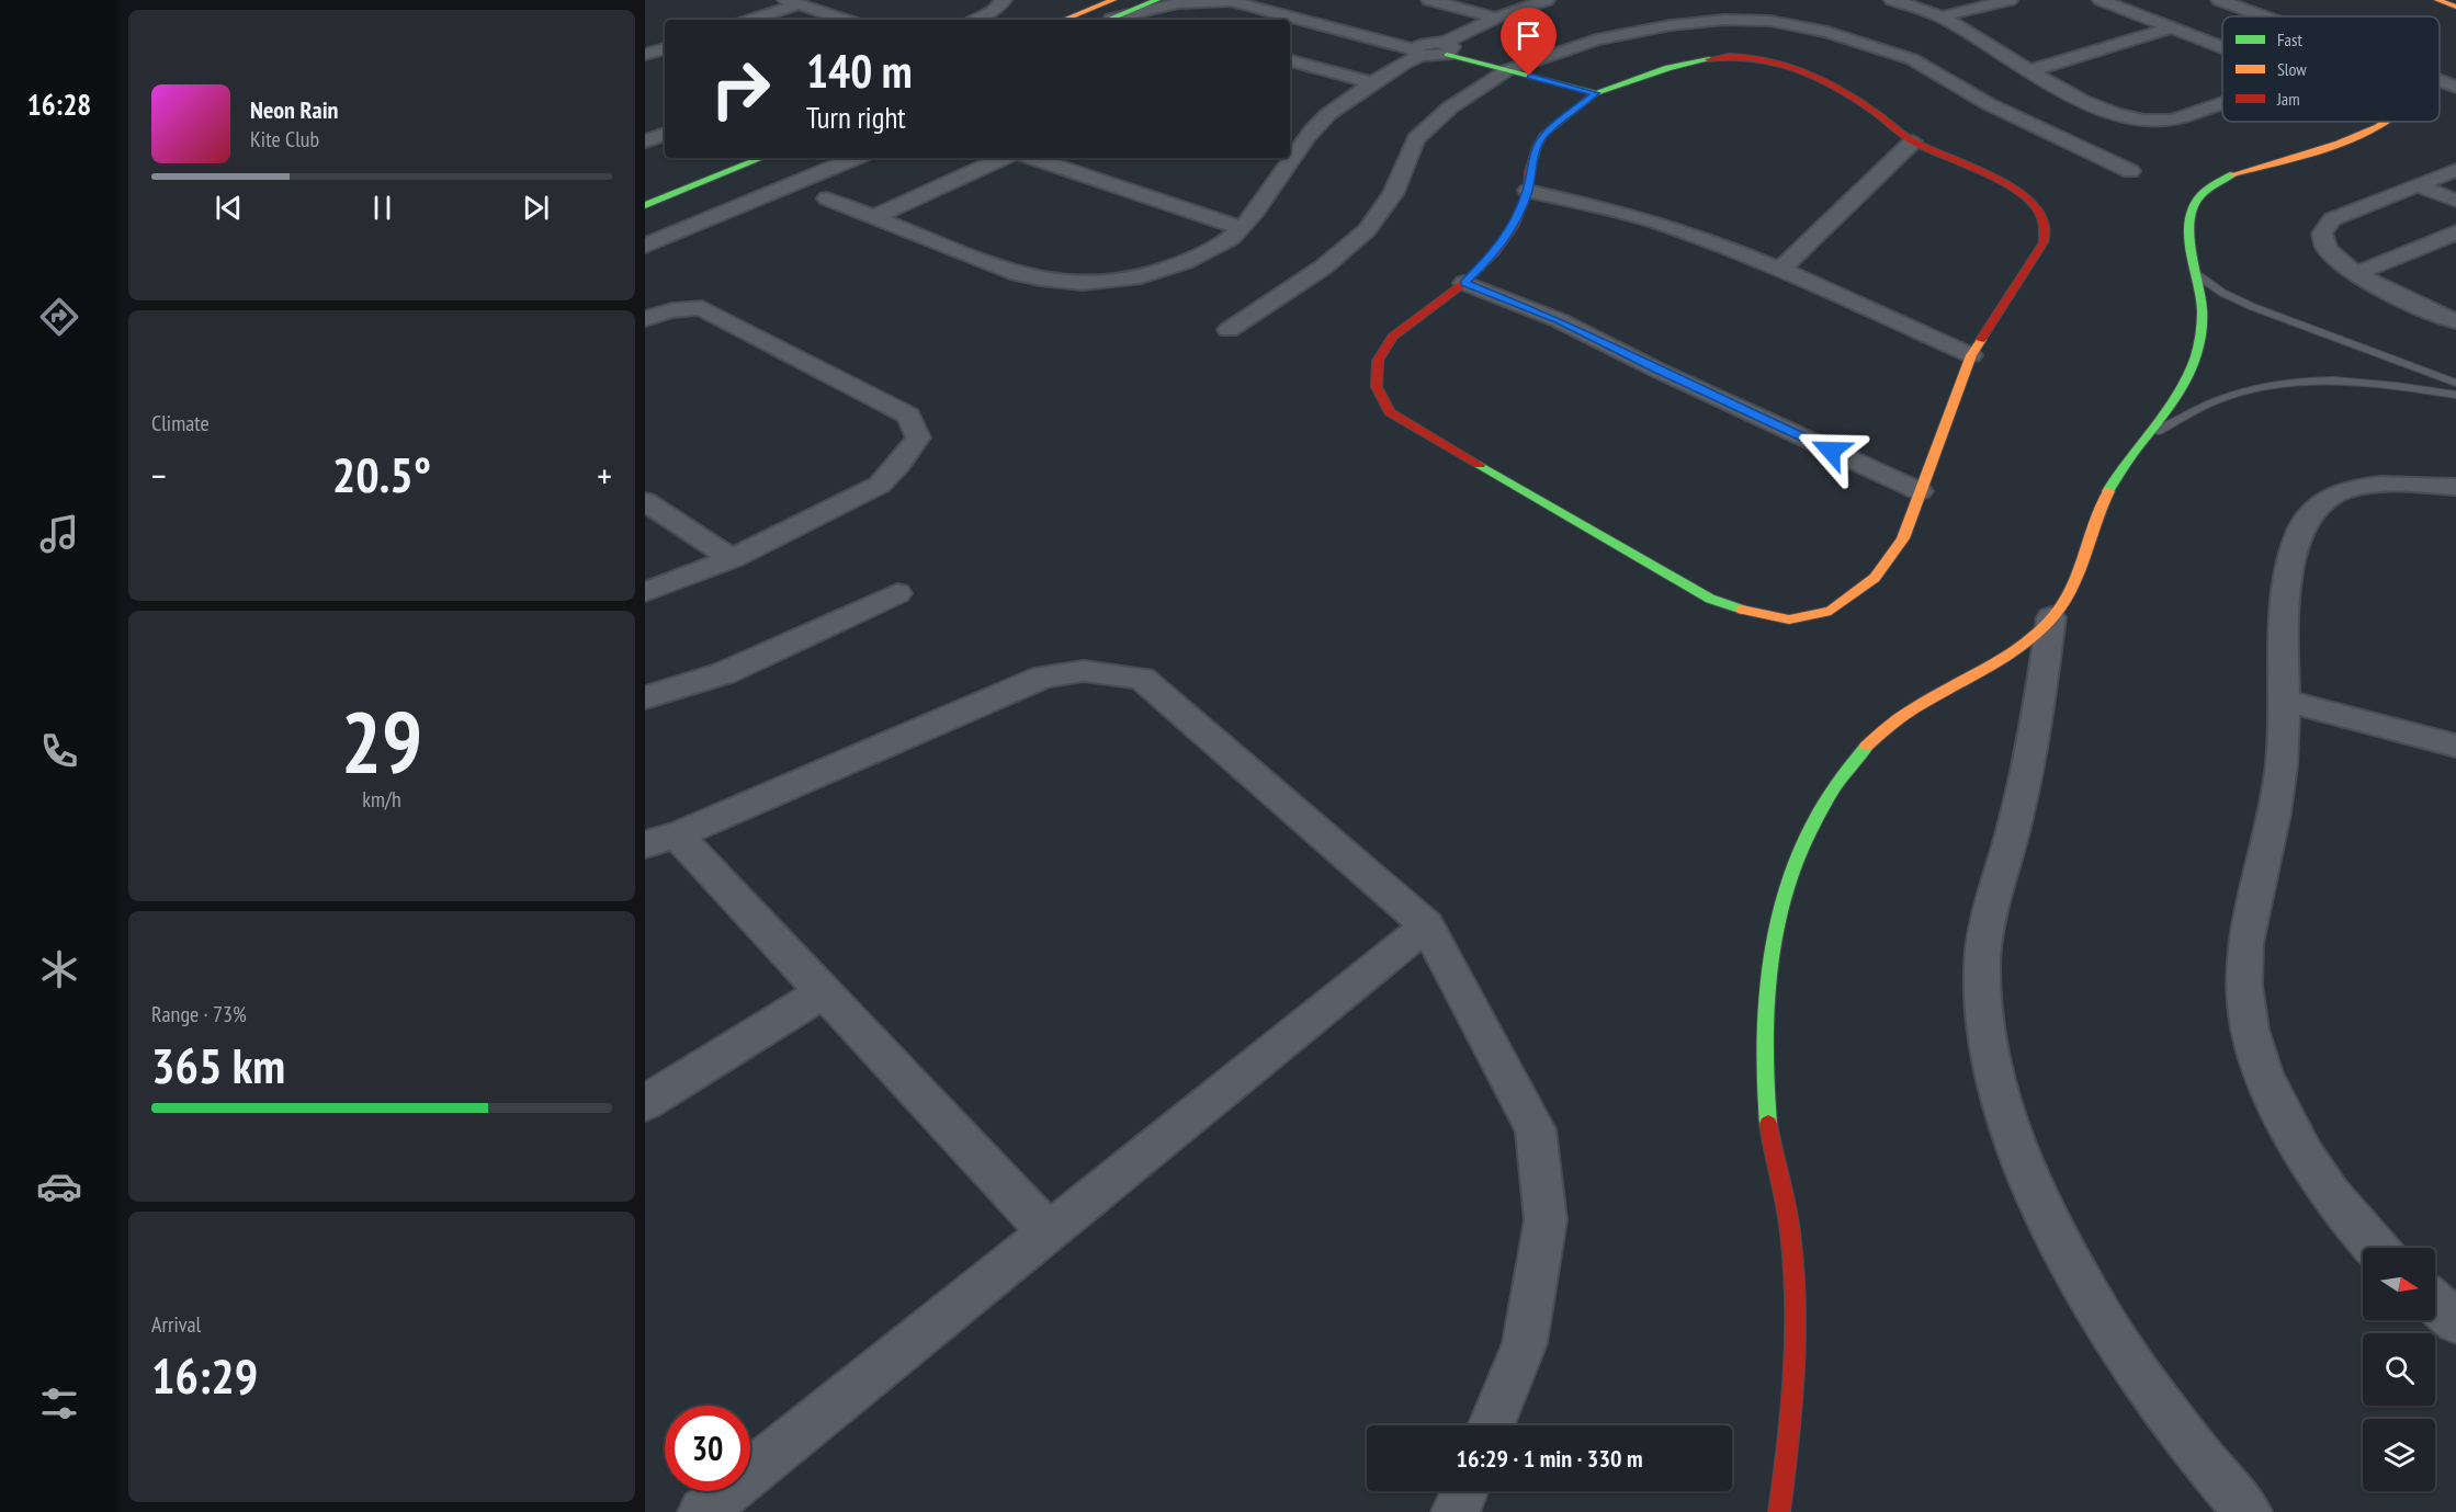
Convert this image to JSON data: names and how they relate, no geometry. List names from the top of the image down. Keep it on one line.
{"legend":["Fast","Slow","Jam"],"north":"right","page":{"tabs":"16:28","turn":["140 m","Turn right"],"song":["Neon Rain","Kite Club"],"tile":["Climate",["29","km/h"],["Range · 73%","365 km"],["Arrival","16:29"]],"heat":["−","20.5°","+"],"limit":"30","trip":"16:29 · 1 min · 330 m"}}
